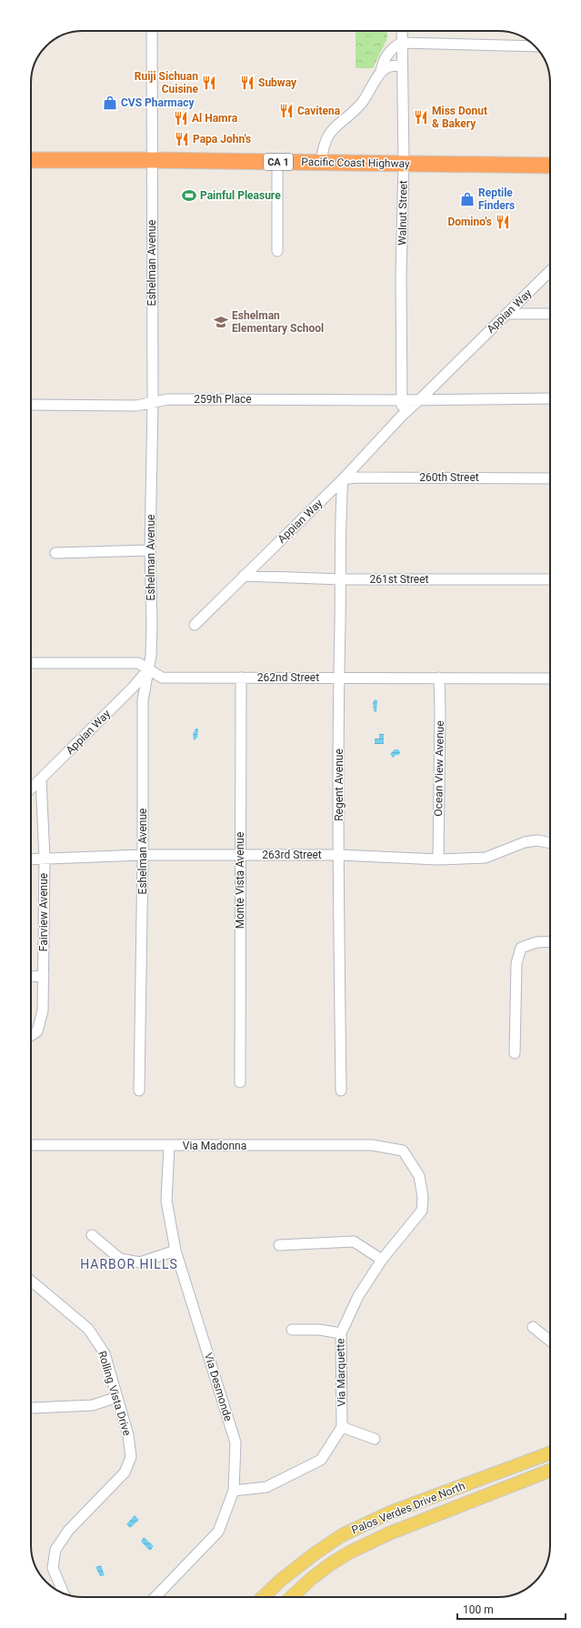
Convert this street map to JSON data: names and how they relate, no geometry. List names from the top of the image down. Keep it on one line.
{"streets":{"highway":["CA 1","Pacific Coast Highway"],"main road":["Palos Verdes Drive North"],"street":["Walnut Street","Eshelman Avenue","Appian Way","259th Place","260th Street","261st Street","262nd Street","Ocean View Avenue","Regent Avenue","263rd Street","Monte Vista Avenue","Fairview Avenue","Via Madonna","Via Marquette","Via Desmonde","Rolling Vista Drive"]},"crossings":[["Pacific Coast Highway","Walnut Street"],["Pacific Coast Highway","Eshelman Avenue"],["Walnut Street","259th Place"],["Eshelman Avenue","Appian Way"],["Eshelman Avenue","259th Place"],["Eshelman Avenue","262nd Street"],["Eshelman Avenue","263rd Street"],["Appian Way","259th Place"],["Appian Way","260th Street"],["Appian Way","261st Street"],["Appian Way","262nd Street"],["Appian Way","Regent Avenue"],["Appian Way","Fairview Avenue"],["260th Street","Regent Avenue"],["261st Street","Regent Avenue"],["262nd Street","Ocean View Avenue"],["262nd Street","Regent Avenue"],["262nd Street","Monte Vista Avenue"],["Ocean View Avenue","263rd Street"],["Regent Avenue","263rd Street"],["263rd Street","Monte Vista Avenue"],["263rd Street","Fairview Avenue"],["Via Madonna","Via Marquette"],["Via Madonna","Via Desmonde"]],"districts":["HARBOR HILLS"],"places":{"restaurant":["Ruiji Sichuan Cuisine","Subway","Cavitena","Miss Donut & Bakery","Al Hamra","Papa John's","Domino's"],"shop":["CVS Pharmacy","Reptile Finders"],"sports":["Painful Pleasure"],"school or university":["Eshelman Elementary School"]},"scale_bar":"100 m"}
